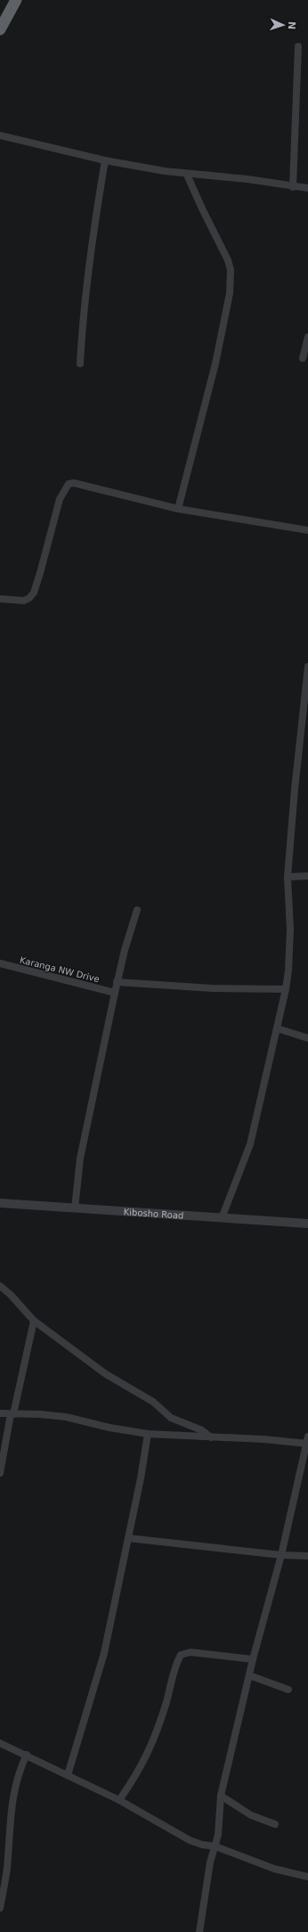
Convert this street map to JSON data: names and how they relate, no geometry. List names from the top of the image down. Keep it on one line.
{"streets":{"street":["Karanga NW Drive","Kibosho Road"]},"north":"right"}
